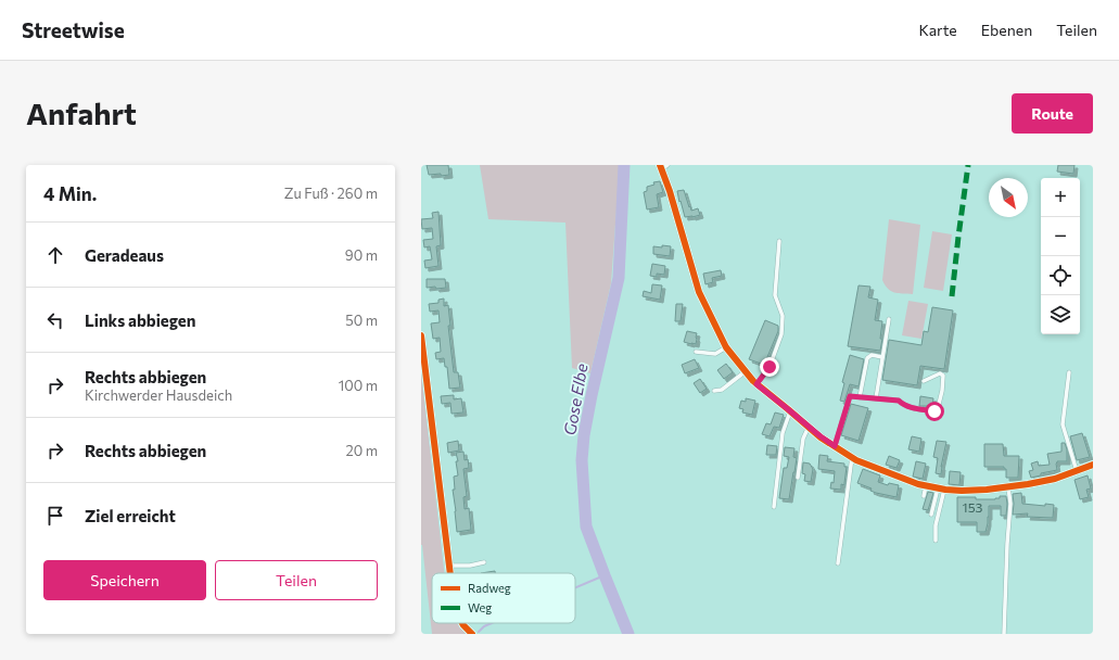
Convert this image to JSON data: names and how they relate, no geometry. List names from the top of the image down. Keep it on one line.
{"water":["Gose Elbe"],"house_numbers":["153"],"legend":["Radweg","Weg"],"north":"bottom right","page":{"header":"Streetwise","nav":["Karte","Ebenen","Teilen"],"buttons":["Route",["Speichern","Teilen"]],"title":"Anfahrt","heading":["4 Min.","Zu Fuß · 260 m"],"map_buttons":["+","−"],"list":[["Geradeaus","90 m"],["Links abbiegen","50 m"],["Rechts abbiegen","Kirchwerder Hausdeich","100 m"],["Rechts abbiegen","20 m"],"Ziel erreicht"]}}
